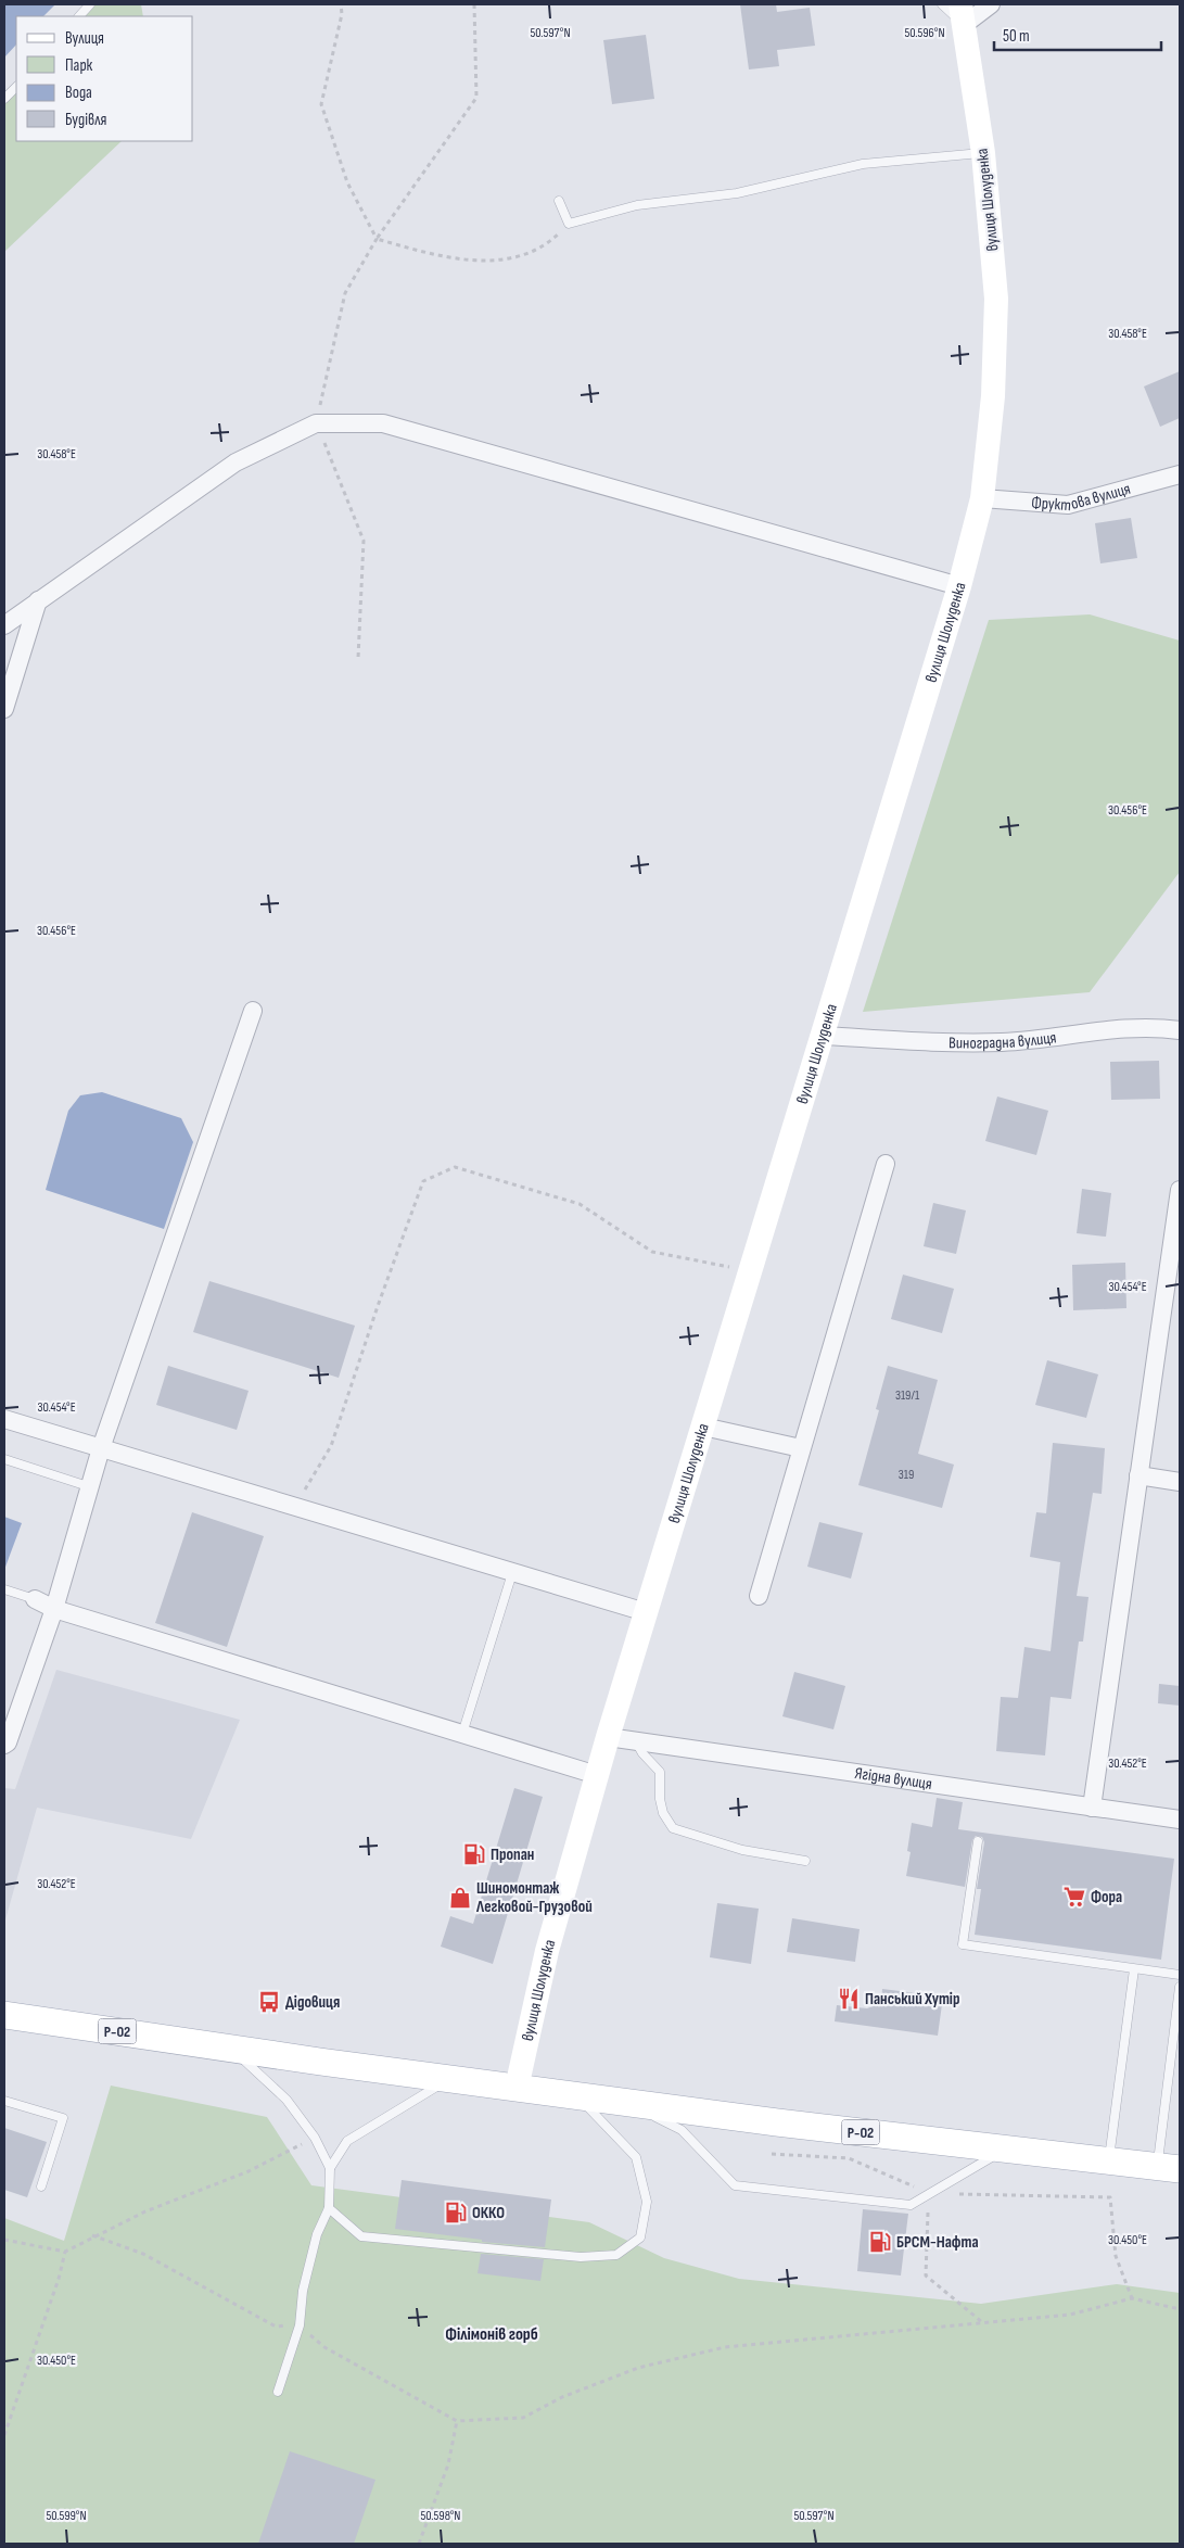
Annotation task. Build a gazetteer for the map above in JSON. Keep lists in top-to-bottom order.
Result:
{
  "streets": {
    "main road": ["вулиця Шолуденка", "Р-02"],
    "street": ["Фруктова вулиця", "Виноградна вулиця", "Ягідна вулиця"]
  },
  "crossings": [
    ["вулиця Шолуденка", "Фруктова вулиця"],
    ["вулиця Шолуденка", "Виноградна вулиця"],
    ["вулиця Шолуденка", "Ягідна вулиця"],
    ["вулиця Шолуденка", "Р-02"]
  ],
  "districts": ["Філімонів горб"],
  "places": {
    "fuel station": ["Пропан", "ОККО", "БРСМ-Нафта"],
    "supermarket": ["Фора"],
    "shop": ["Шиномонтаж Легковой-Грузовой"],
    "restaurant": ["Панський Хутір"],
    "bus stop": ["Дідовиця"]
  },
  "house_numbers": ["319/1", "319"],
  "legend": [
    "Вулиця",
    "Парк",
    "Вода",
    "Будівля"
  ],
  "scale_bar": "50 m",
  "coordinates": [
    "50.597°N",
    "50.596°N",
    "30.458°E",
    "30.456°E",
    "30.454°E",
    "30.452°E",
    "30.450°E",
    "50.599°N",
    "50.598°N"
  ]
}
